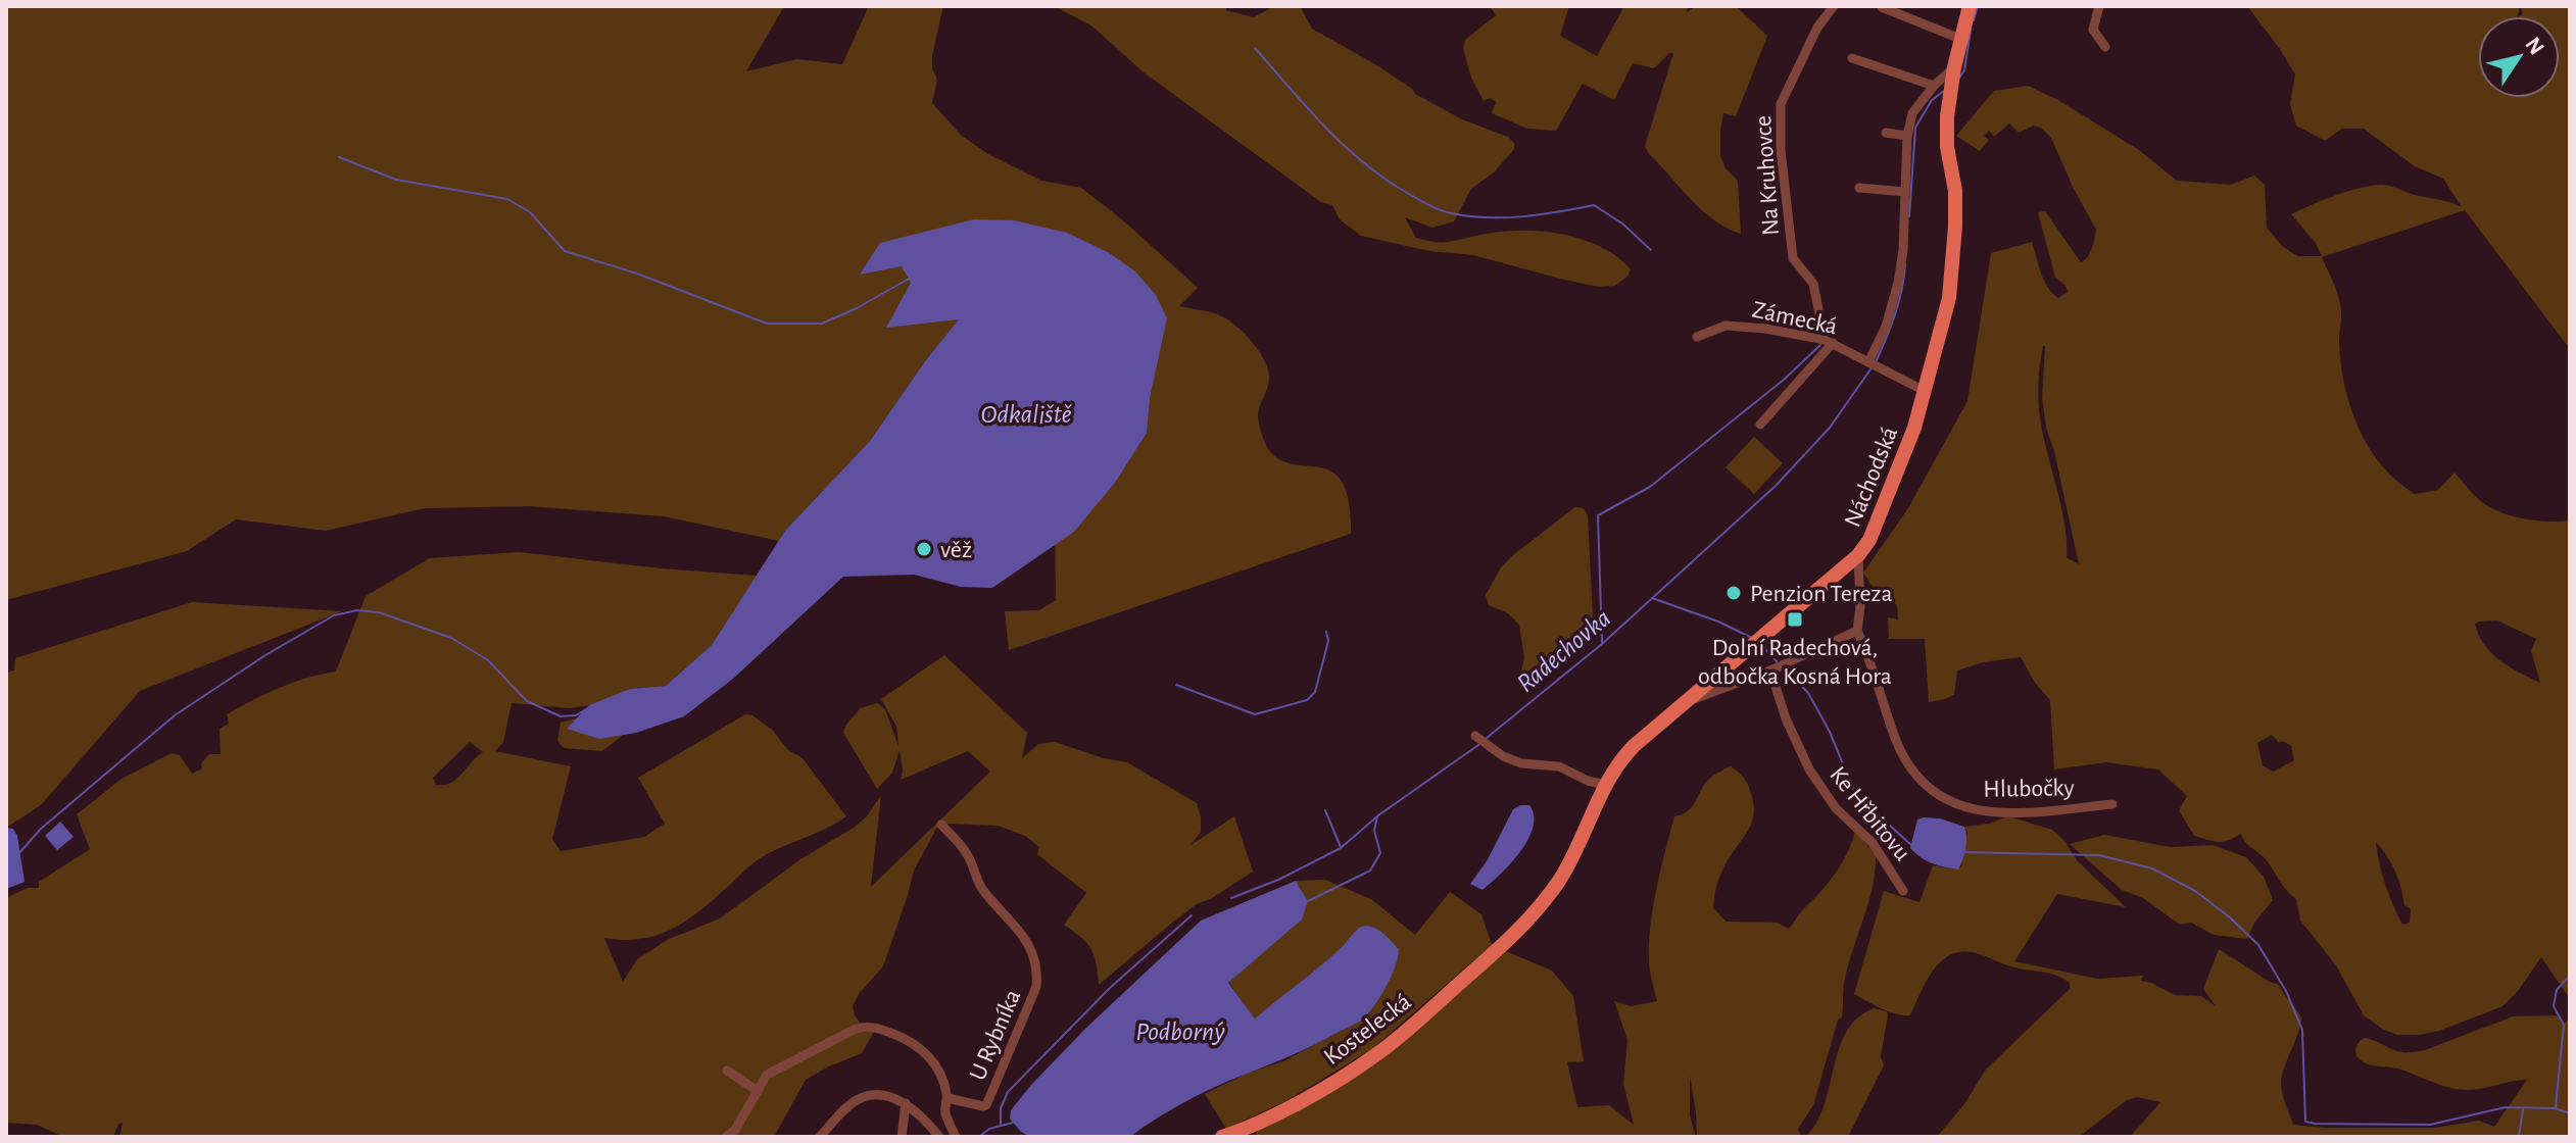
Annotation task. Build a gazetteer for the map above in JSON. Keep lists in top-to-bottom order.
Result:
{
  "streets": {
    "main road": ["Náchodská", "Kostelecká"],
    "street": [
      "Na Kruhovce",
      "Zámecká",
      "Hlubočky",
      "Ke Hřbitovu",
      "U Rybníka"
    ]
  },
  "crossings": [
    ["Na Kruhovce", "Zámecká"],
    ["Zámecká", "Náchodská"],
    ["Náchodská", "Kostelecká"]
  ],
  "water": ["Odkaliště", "Radechovka", "Podborný"],
  "places": {
    "other": ["věž", "Penzion Tereza"],
    "transit": ["Dolní Radechová, odbočka Kosná Hora"]
  },
  "north": "top right"
}
